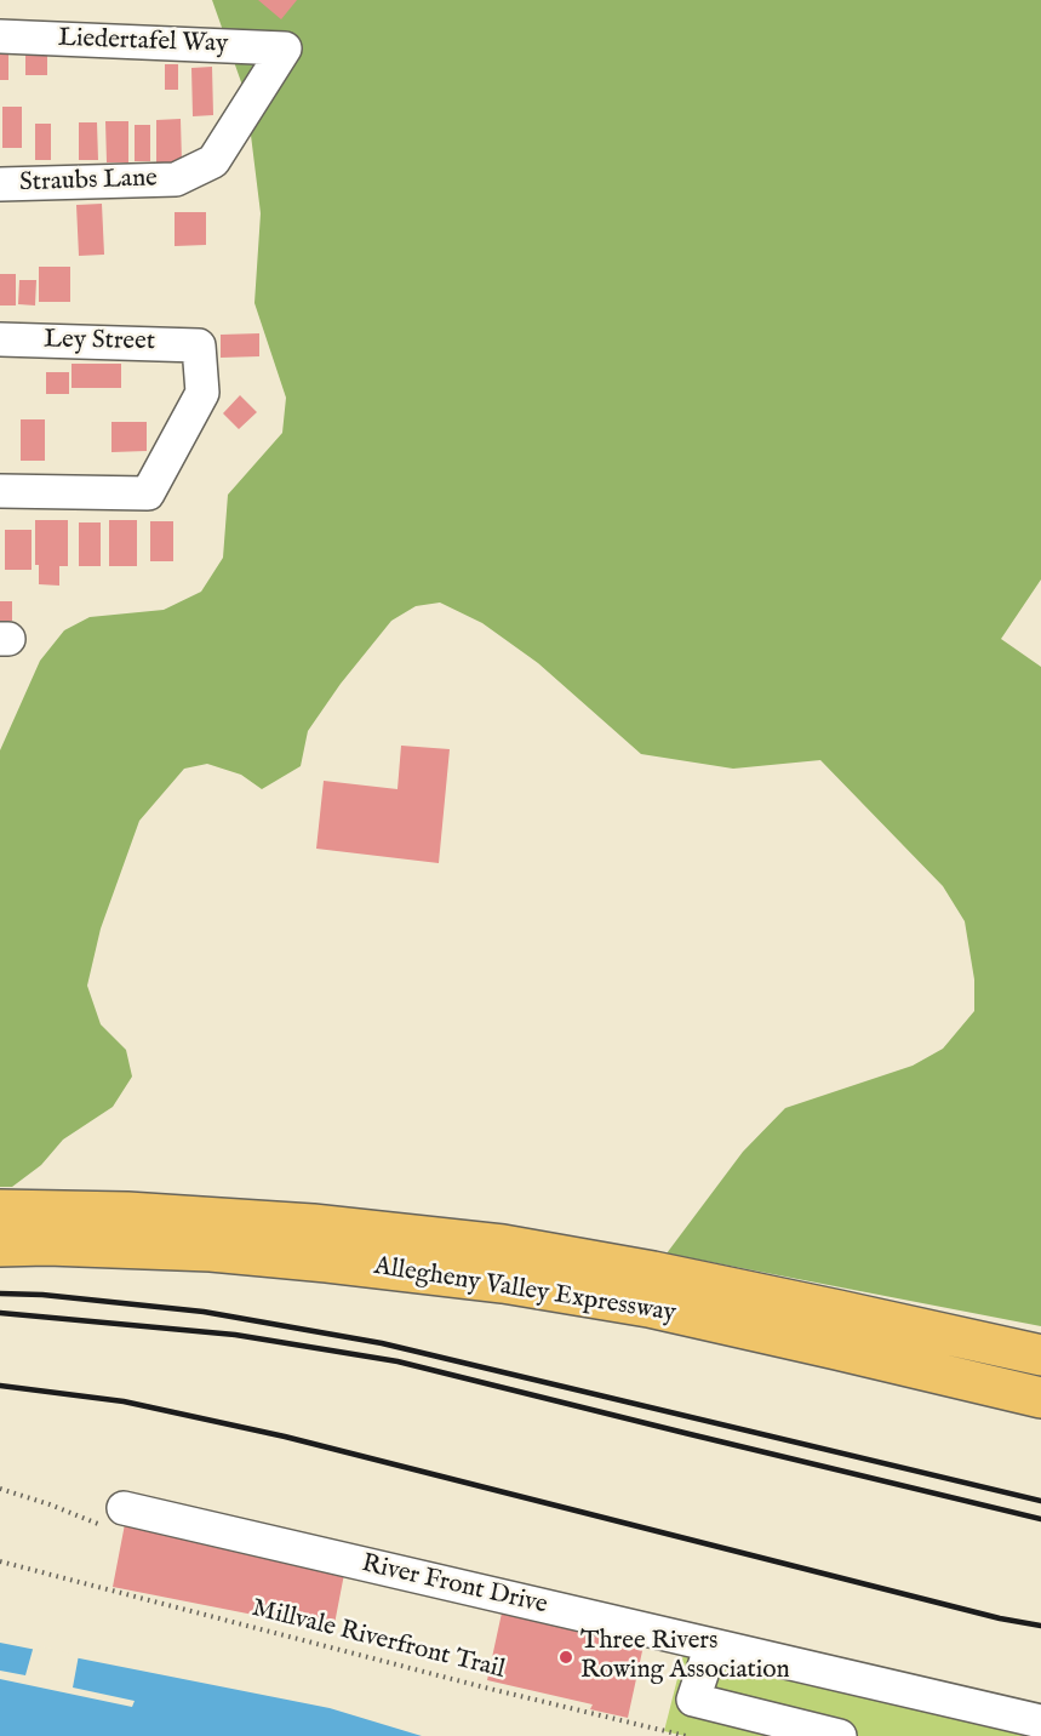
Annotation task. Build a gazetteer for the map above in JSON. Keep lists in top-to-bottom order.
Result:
{
  "streets": {
    "highway": ["Allegheny Valley Expressway"],
    "street": [
      "Liedertafel Way",
      "Straubs Lane",
      "Ley Street",
      "River Front Drive"
    ],
    "path": ["Millvale Riverfront Trail"]
  },
  "crossings": [
    ["Liedertafel Way", "Straubs Lane"]
  ],
  "places": ["Three Rivers Rowing Association"]
}
